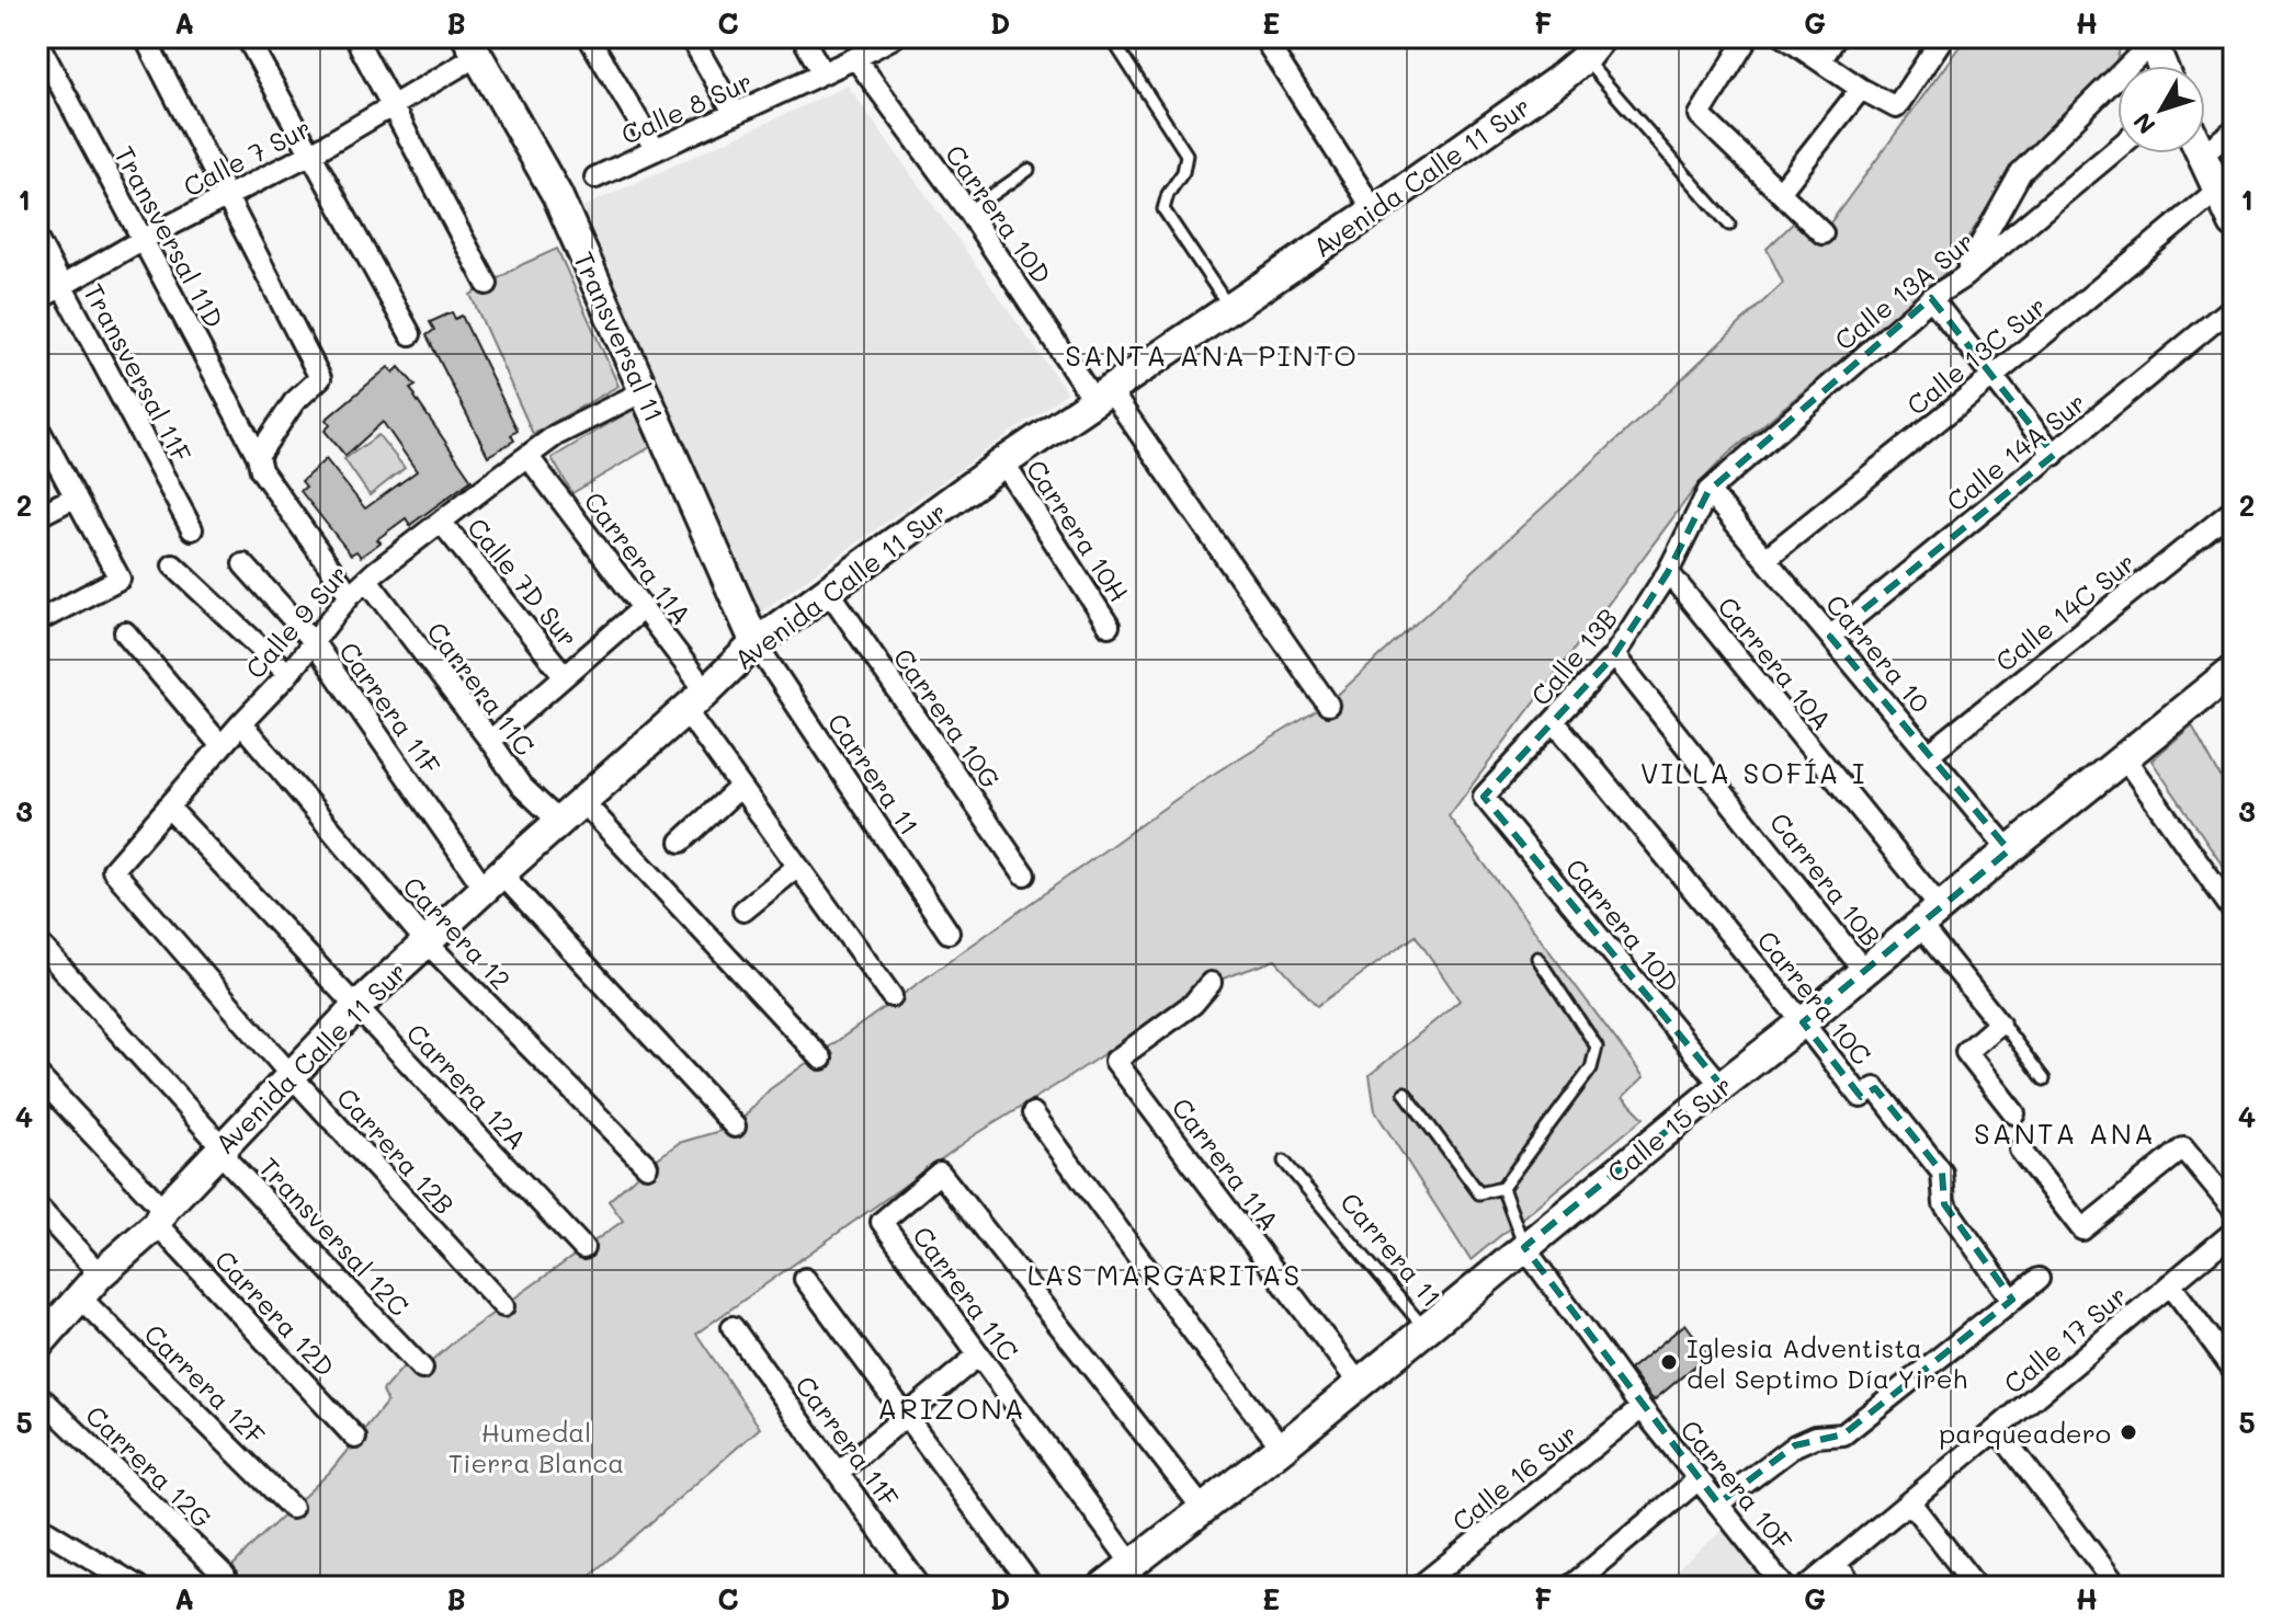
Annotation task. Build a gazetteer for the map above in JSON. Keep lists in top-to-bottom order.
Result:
{
  "streets": {
    "street": [
      "Calle 8 Sur",
      "Calle 7 Sur",
      "Avenida Calle 11 Sur",
      "Carrera 10D",
      "Transversal 11D",
      "Calle 13A Sur",
      "Transversal 11",
      "Calle 13C Sur",
      "Transversal 11F",
      "Calle 14A Sur",
      "Carrera 10H",
      "Carrera 11A",
      "Calle 7D Sur",
      "Calle 14C Sur",
      "Calle 9 Sur",
      "Carrera 10",
      "Calle 13B",
      "Carrera 10A",
      "Carrera 11C",
      "Carrera 11F",
      "Carrera 10G",
      "Carrera 11",
      "Carrera 10B",
      "Carrera 12",
      "Carrera 10C",
      "Carrera 12A",
      "Calle 15 Sur",
      "Carrera 12B",
      "Transversal 12C",
      "Carrera 12D",
      "Calle 17 Sur",
      "Carrera 12F",
      "Carrera 12G",
      "Calle 16 Sur",
      "Carrera 10F"
    ]
  },
  "crossings": [
    ["Calle 8 Sur", "Carrera 10D"],
    ["Calle 7 Sur", "Transversal 11D"],
    ["Calle 7 Sur", "Transversal 11"],
    ["Calle 7 Sur", "Transversal 11F"],
    ["Avenida Calle 11 Sur", "Carrera 10D"],
    ["Avenida Calle 11 Sur", "Transversal 11"],
    ["Avenida Calle 11 Sur", "Carrera 10H"],
    ["Avenida Calle 11 Sur", "Carrera 11A"],
    ["Avenida Calle 11 Sur", "Carrera 11C"],
    ["Avenida Calle 11 Sur", "Carrera 11F"],
    ["Avenida Calle 11 Sur", "Carrera 10G"],
    ["Avenida Calle 11 Sur", "Carrera 11"],
    ["Avenida Calle 11 Sur", "Carrera 12"],
    ["Avenida Calle 11 Sur", "Carrera 12A"],
    ["Avenida Calle 11 Sur", "Carrera 12B"],
    ["Avenida Calle 11 Sur", "Transversal 12C"],
    ["Avenida Calle 11 Sur", "Carrera 12D"],
    ["Avenida Calle 11 Sur", "Carrera 12F"],
    ["Carrera 10D", "Calle 13B"],
    ["Carrera 10D", "Calle 15 Sur"],
    ["Transversal 11D", "Calle 9 Sur"],
    ["Calle 13A Sur", "Carrera 10"],
    ["Calle 13A Sur", "Calle 13B"],
    ["Transversal 11", "Calle 9 Sur"],
    ["Transversal 11", "Carrera 11"],
    ["Calle 13C Sur", "Carrera 10"],
    ["Calle 14A Sur", "Carrera 10"],
    ["Carrera 11A", "Calle 9 Sur"],
    ["Carrera 11A", "Calle 15 Sur"],
    ["Calle 7D Sur", "Calle 9 Sur"],
    ["Calle 14C Sur", "Carrera 10"],
    ["Calle 9 Sur", "Carrera 11C"],
    ["Calle 9 Sur", "Carrera 11F"],
    ["Calle 9 Sur", "Carrera 12"],
    ["Calle 9 Sur", "Carrera 12A"],
    ["Calle 9 Sur", "Carrera 12B"],
    ["Carrera 10", "Calle 13B"],
    ["Carrera 10", "Calle 15 Sur"],
    ["Calle 13B", "Carrera 10A"],
    ["Calle 13B", "Carrera 10B"],
    ["Calle 13B", "Carrera 10C"],
    ["Carrera 10A", "Calle 15 Sur"],
    ["Carrera 11C", "Calle 15 Sur"],
    ["Carrera 11", "Calle 15 Sur"],
    ["Carrera 10B", "Calle 15 Sur"],
    ["Carrera 10C", "Calle 15 Sur"],
    ["Calle 15 Sur", "Carrera 10F"],
    ["Calle 16 Sur", "Carrera 10F"]
  ],
  "districts": [
    "SANTA ANA PINTO",
    "VILLA SOFÍA I",
    "SANTA ANA",
    "LAS MARGARITAS",
    "ARIZONA"
  ],
  "parks": ["Humedal Tierra Blanca"],
  "places": ["Iglesia Adventista del Septimo Día Yireh", "parqueadero"],
  "north": "bottom left",
  "grid": {
    "columns": [
      "A",
      "B",
      "C",
      "D",
      "E",
      "F",
      "G",
      "H"
    ],
    "rows": [
      "1",
      "2",
      "3",
      "4",
      "5"
    ]
  }
}
